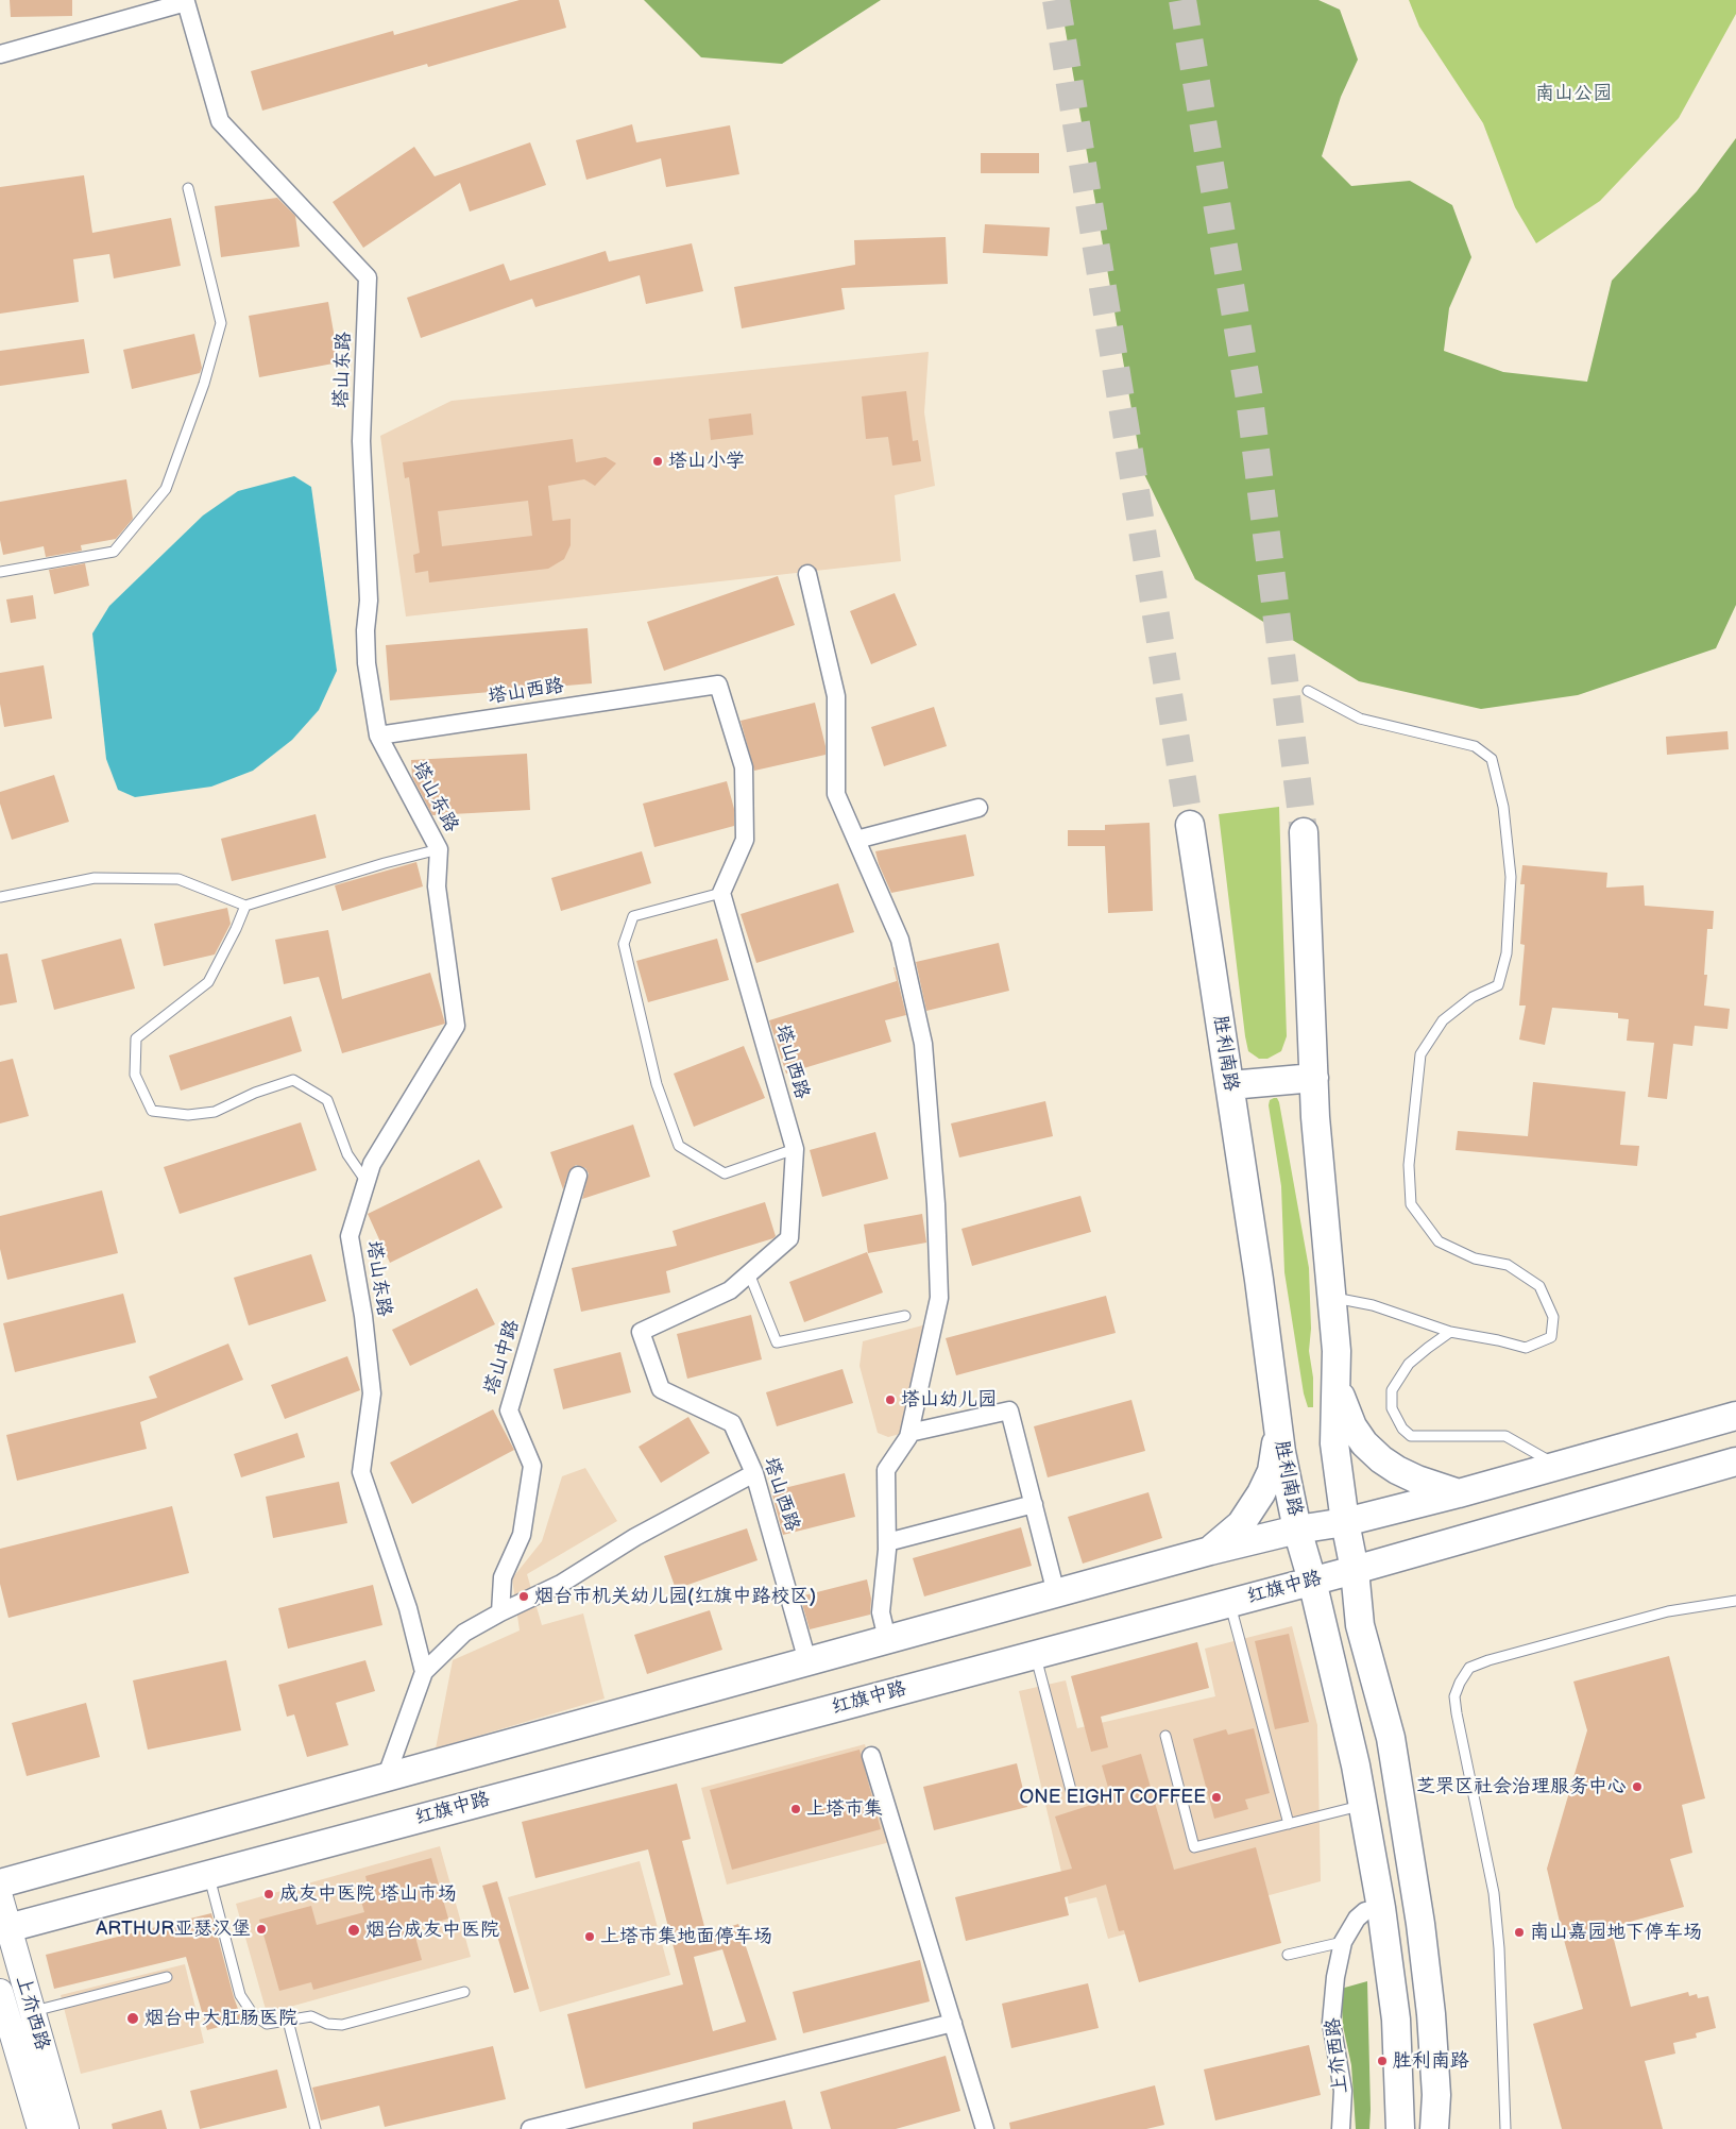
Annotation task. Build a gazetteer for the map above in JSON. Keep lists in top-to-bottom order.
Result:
{
  "streets": {
    "main road": ["胜利南路", "红旗中路"],
    "street": [
      "塔山东路",
      "塔山西路",
      "塔山中路",
      "上夼西路"
    ]
  },
  "crossings": [
    ["塔山东路", "塔山西路"],
    ["胜利南路", "红旗中路"],
    ["胜利南路", "上夼西路"],
    ["红旗中路", "上夼西路"]
  ],
  "parks": ["南山公园"],
  "places": [
    "塔山小学",
    "塔山幼儿园",
    "烟台市机关幼儿园(红旗中路校区)",
    "芝罘区社会治理服务中心",
    "ONE EIGHT COFFEE",
    "上塔市集",
    "成友中医院 塔山市场",
    "ARTHUR亚瑟汉堡",
    "烟台成友中医院",
    "南山嘉园地下停车场",
    "上塔市集地面停车场",
    "烟台中大肛肠医院",
    "胜利南路"
  ]
}
